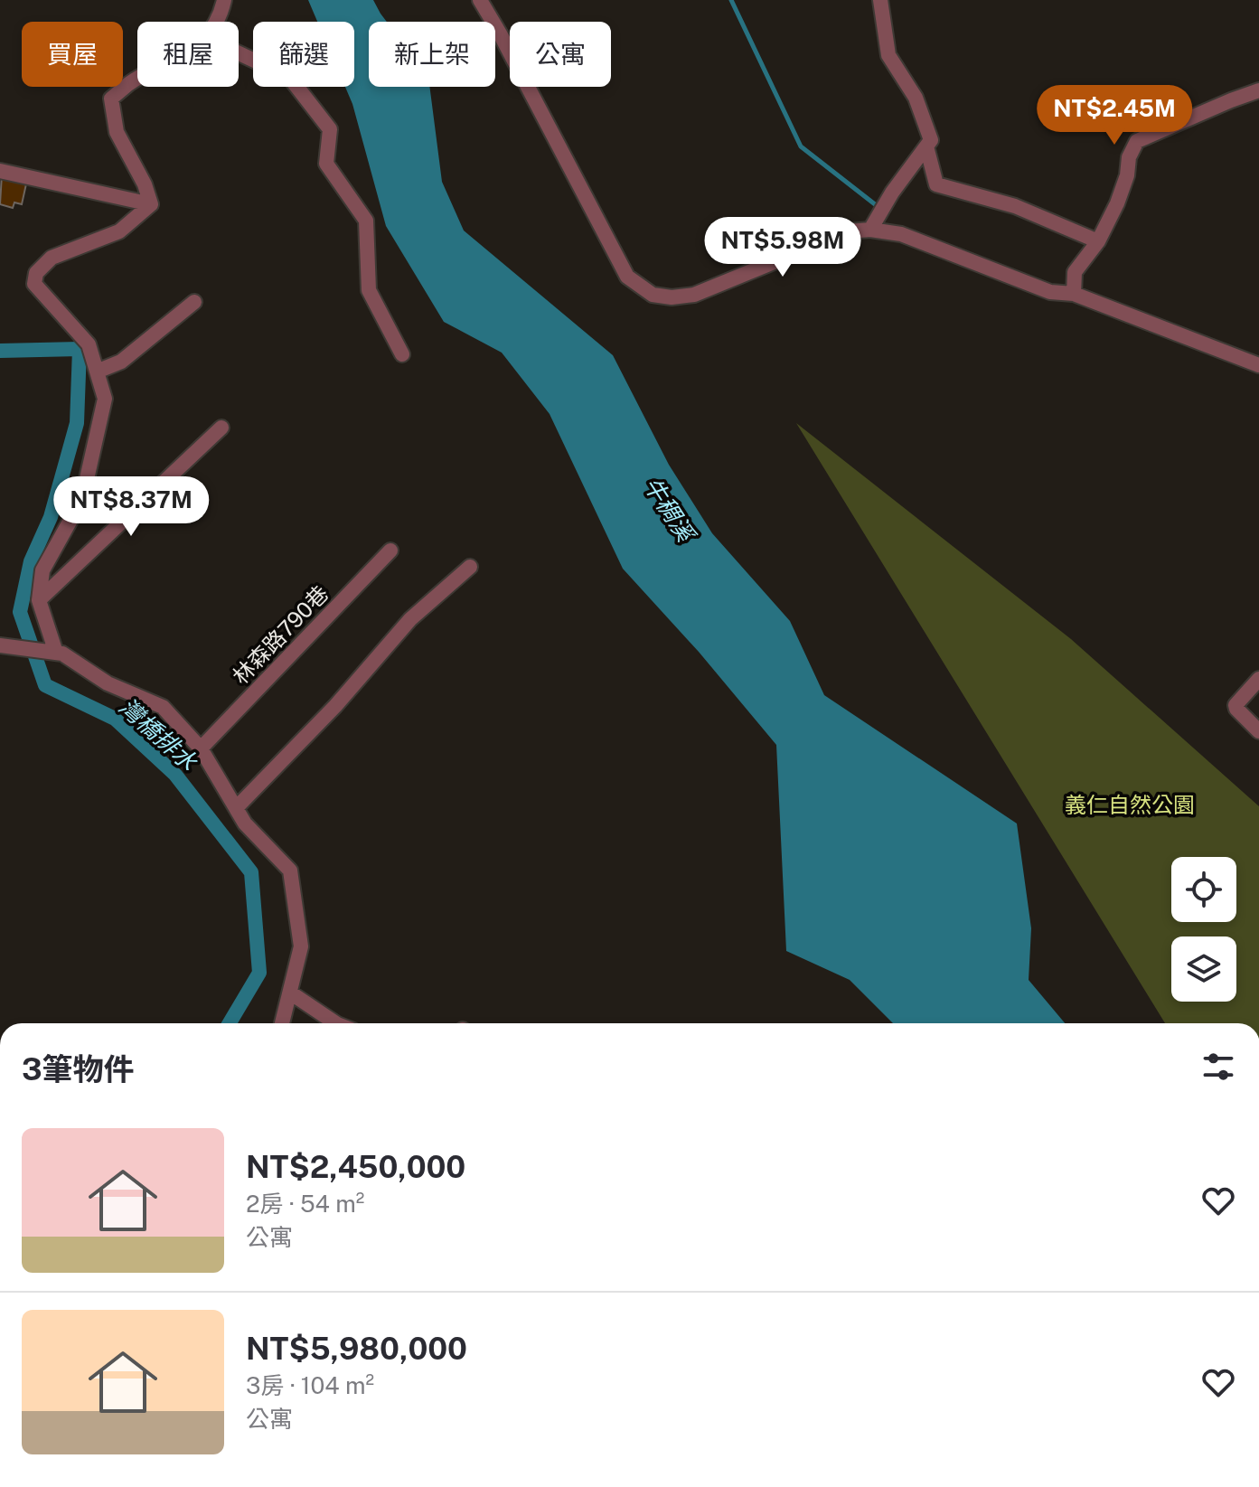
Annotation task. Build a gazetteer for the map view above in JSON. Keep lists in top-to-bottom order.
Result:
{
  "streets": {
    "street": ["林森路790巷"]
  },
  "water": ["牛稠溪", "灣橋排水"],
  "parks": ["義仁自然公園"],
  "page": {
    "chip": [
      "買屋",
      "租屋",
      "篩選",
      "新上架",
      "公寓"
    ],
    "price": ["NT$2.45M", "NT$5.98M", "NT$8.37M"],
    "heading": "3筆物件",
    "list": [
      {
        "name": "NT$2,450,000",
        "note": "2房 · 54 m² · 公寓"
      },
      {
        "name": "NT$5,980,000",
        "note": "3房 · 104 m² · 公寓"
      }
    ]
  }
}
